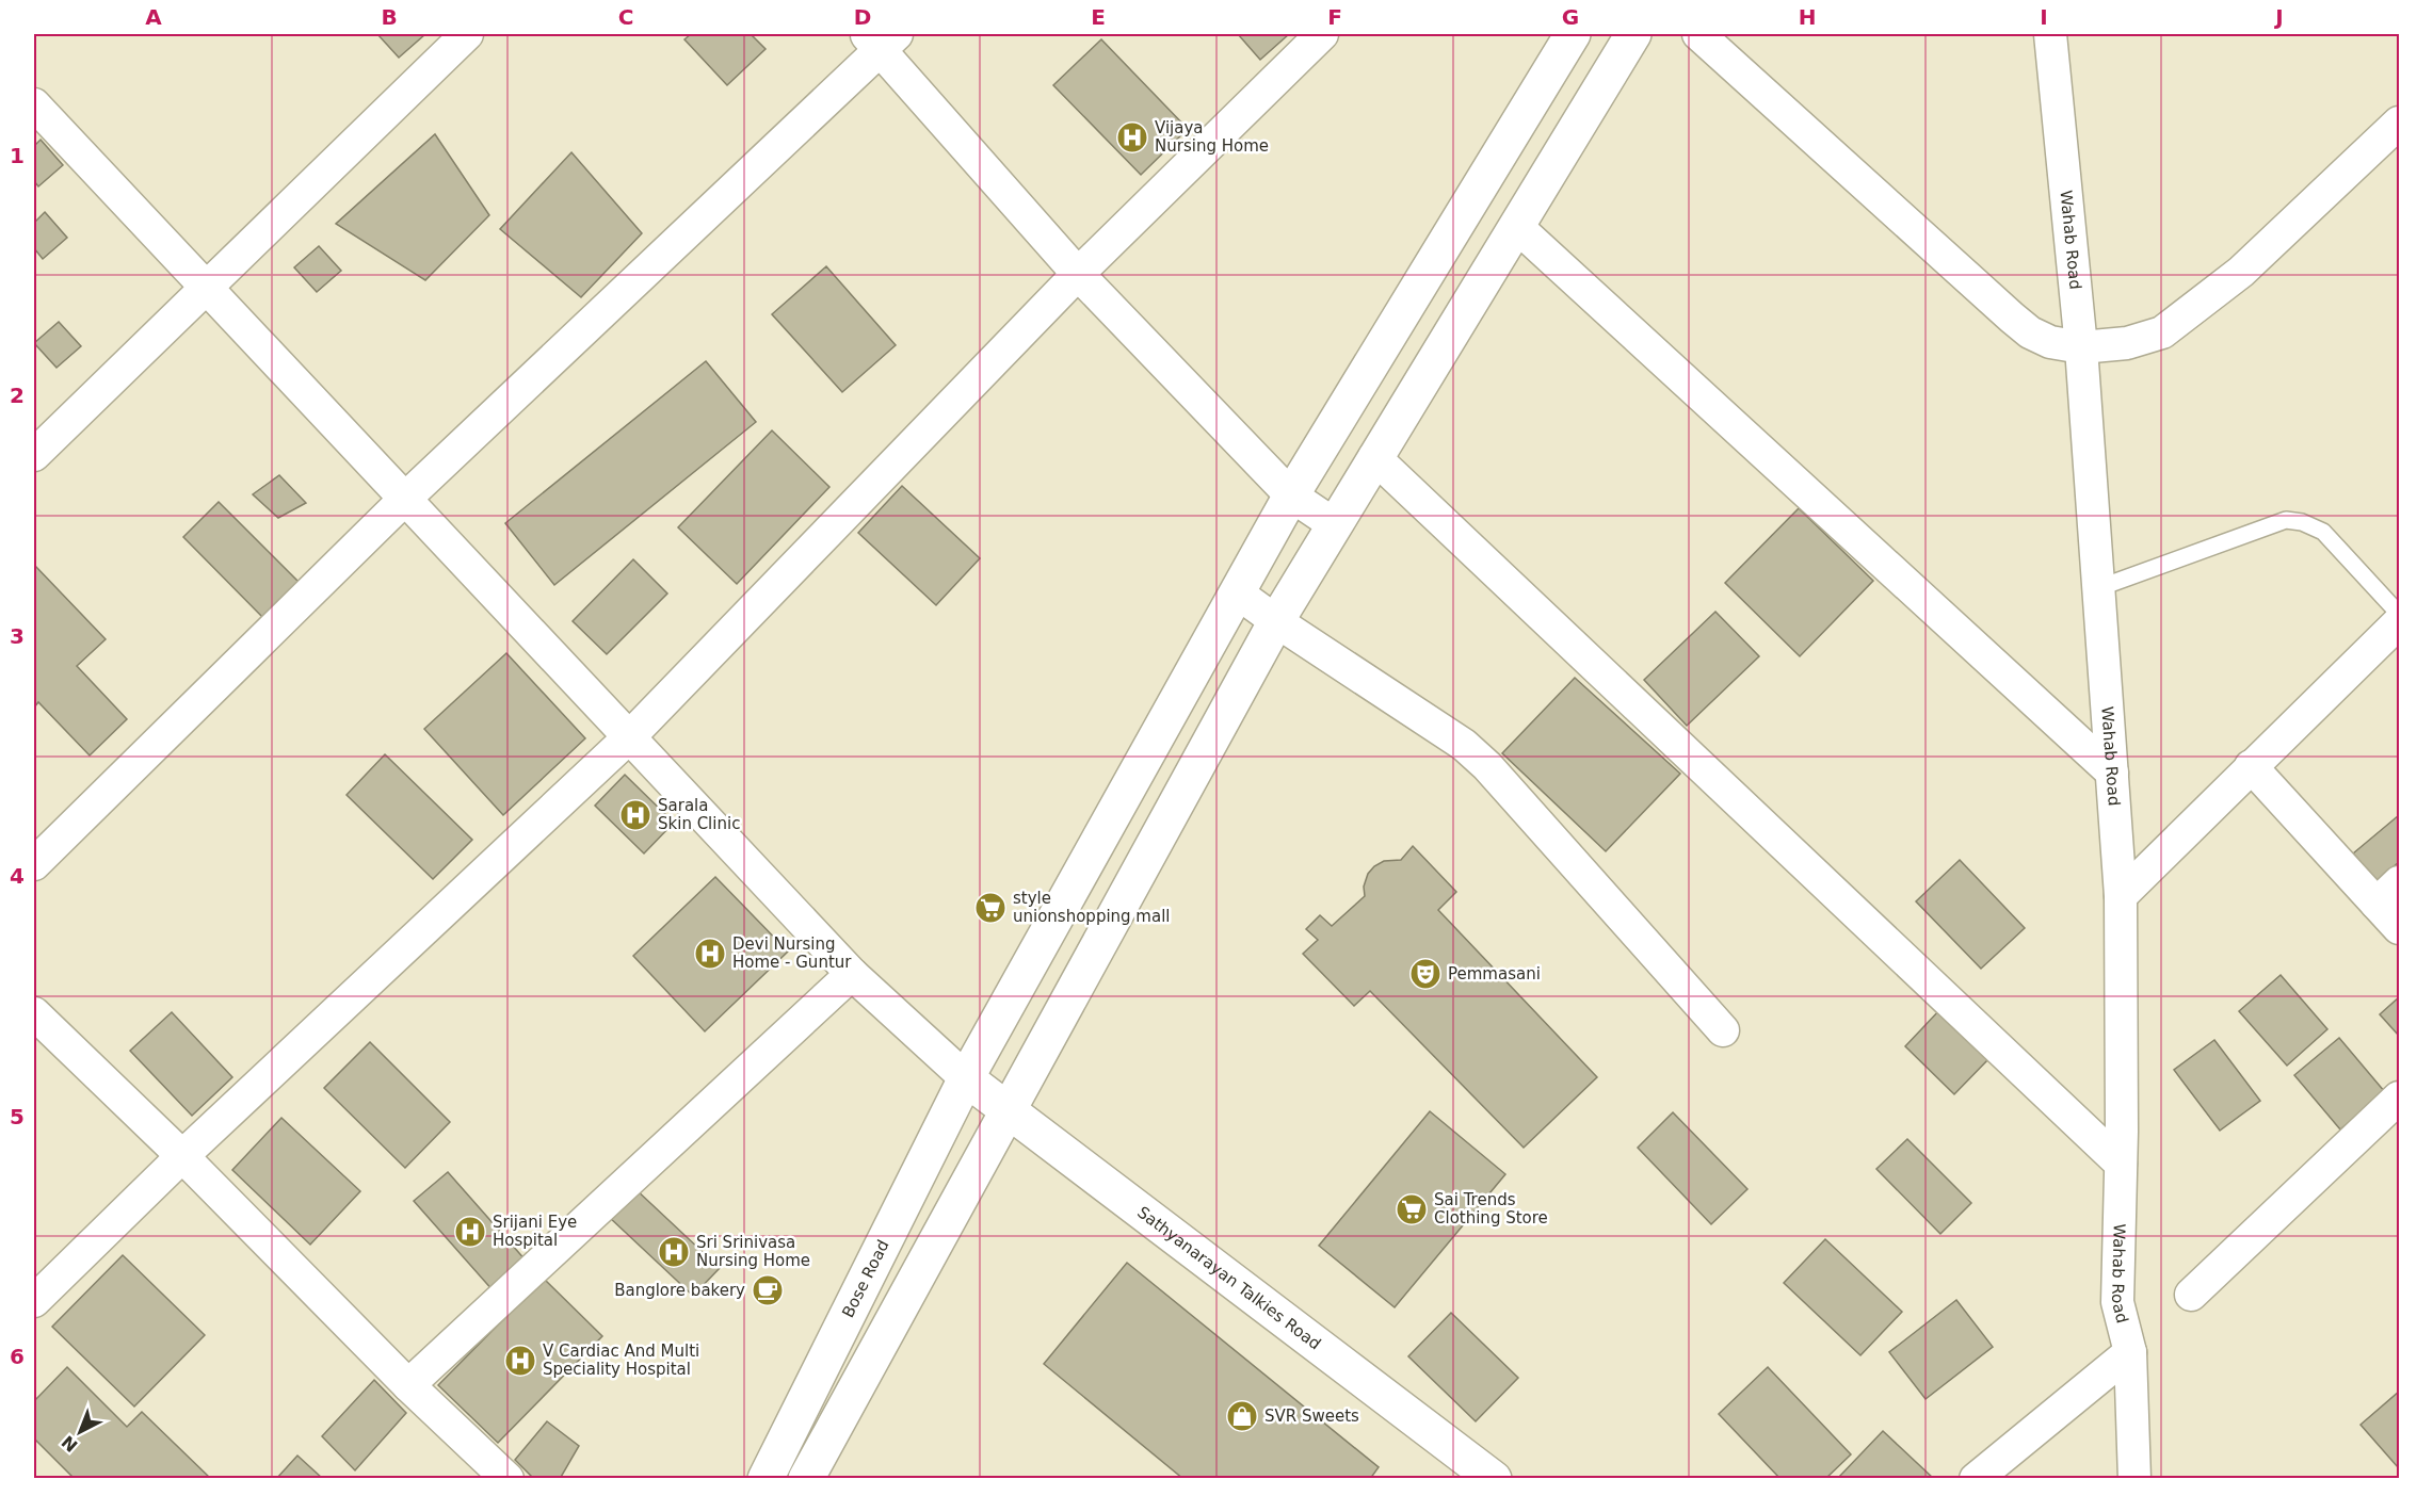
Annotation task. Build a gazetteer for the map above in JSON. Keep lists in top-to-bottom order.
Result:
{
  "streets": {
    "main road": ["Bose Road", "Sathyanarayan Talkies Road"],
    "street": ["Wahab Road"]
  },
  "crossings": [
    ["Bose Road", "Sathyanarayan Talkies Road"]
  ],
  "places": {
    "hospital": [
      "Vijaya Nursing Home",
      "Sarala Skin Clinic",
      "Devi Nursing Home - Guntur",
      "Srijani Eye Hospital",
      "Sri Srinivasa Nursing Home",
      "V Cardiac And Multi Speciality Hospital"
    ],
    "supermarket": ["style unionshopping mall", "Sai Trends Clothing Store"],
    "theatre": ["Pemmasani"],
    "cafe": ["Banglore bakery"],
    "shop": ["SVR Sweets"]
  },
  "north": "bottom left",
  "grid": {
    "columns": [
      "A",
      "B",
      "C",
      "D",
      "E",
      "F",
      "G",
      "H",
      "I",
      "J"
    ],
    "rows": [
      "1",
      "2",
      "3",
      "4",
      "5",
      "6"
    ]
  }
}
